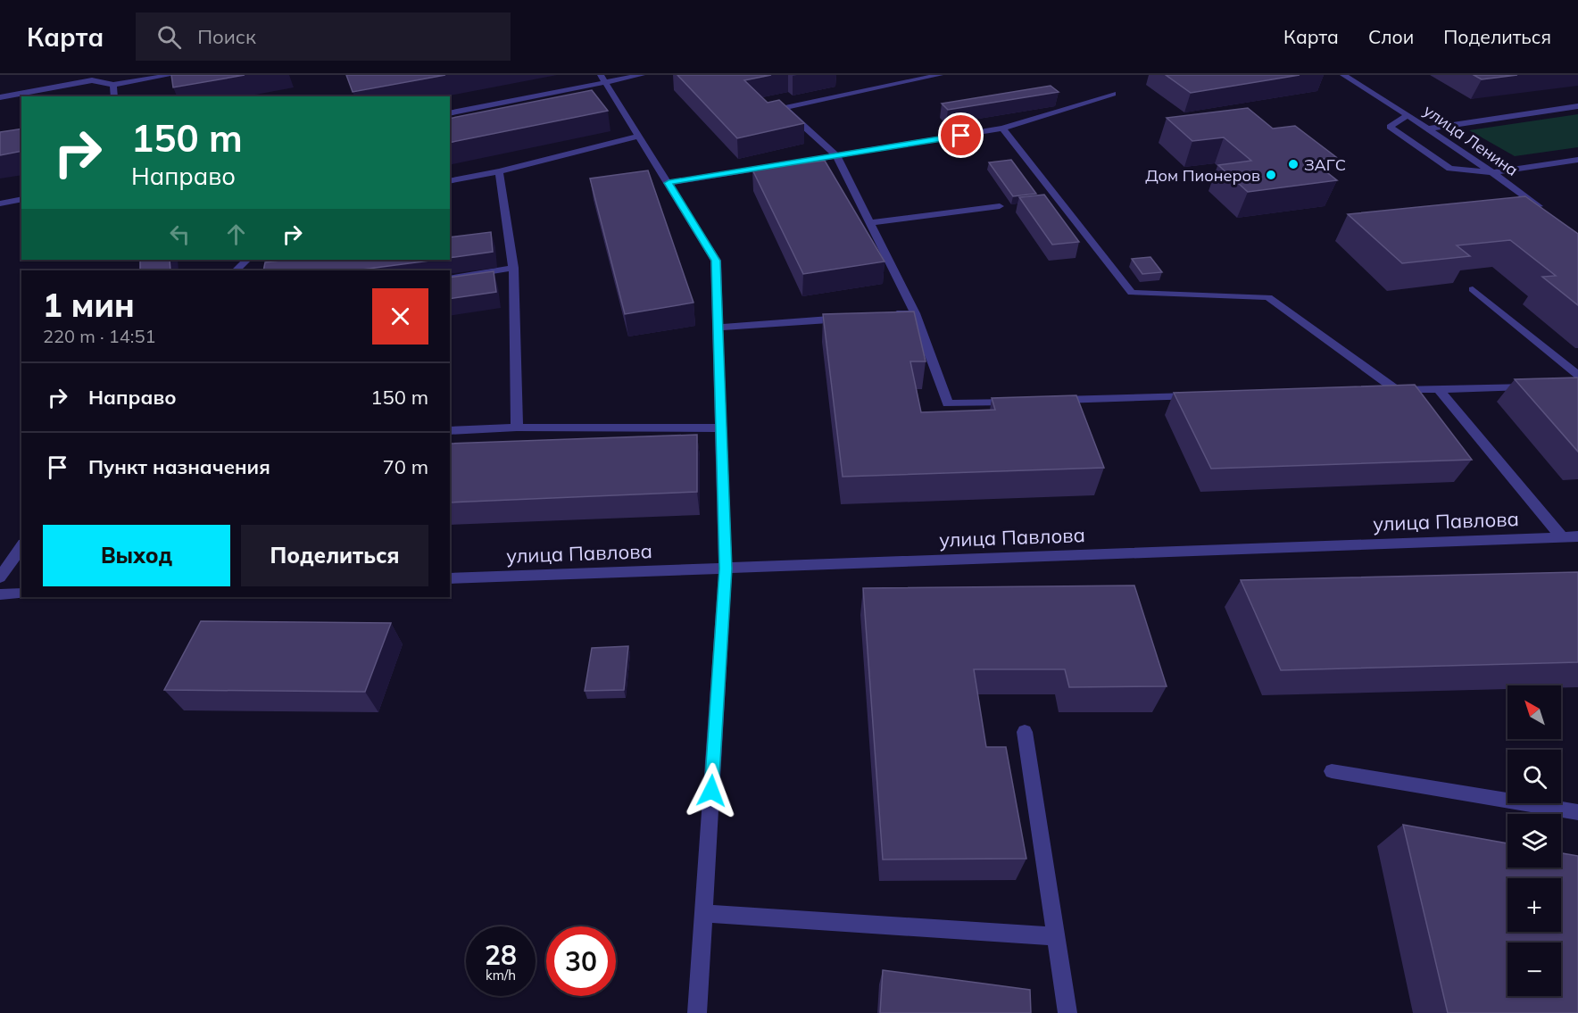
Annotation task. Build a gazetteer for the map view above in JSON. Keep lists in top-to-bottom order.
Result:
{
  "streets": {
    "street": ["улица Ленина", "улица Павлова"]
  },
  "places": ["ЗАГС", "Дом Пионеров"],
  "north": "top left",
  "page": {
    "header": "Карта",
    "search": "Поиск",
    "nav": ["Карта", "Слои", "Поделиться"],
    "turn": ["150 m", "Направо"],
    "heading": ["1 мин", "220 m · 14:51"],
    "list": [
      {
        "name": "Направо",
        "value": "150 m"
      },
      {
        "name": "Пункт назначения",
        "value": "70 m"
      }
    ],
    "buttons": ["Выход", "Поделиться"],
    "map_buttons": ["+", "−"],
    "speed": "28 km/h",
    "limit": "30"
  }
}
